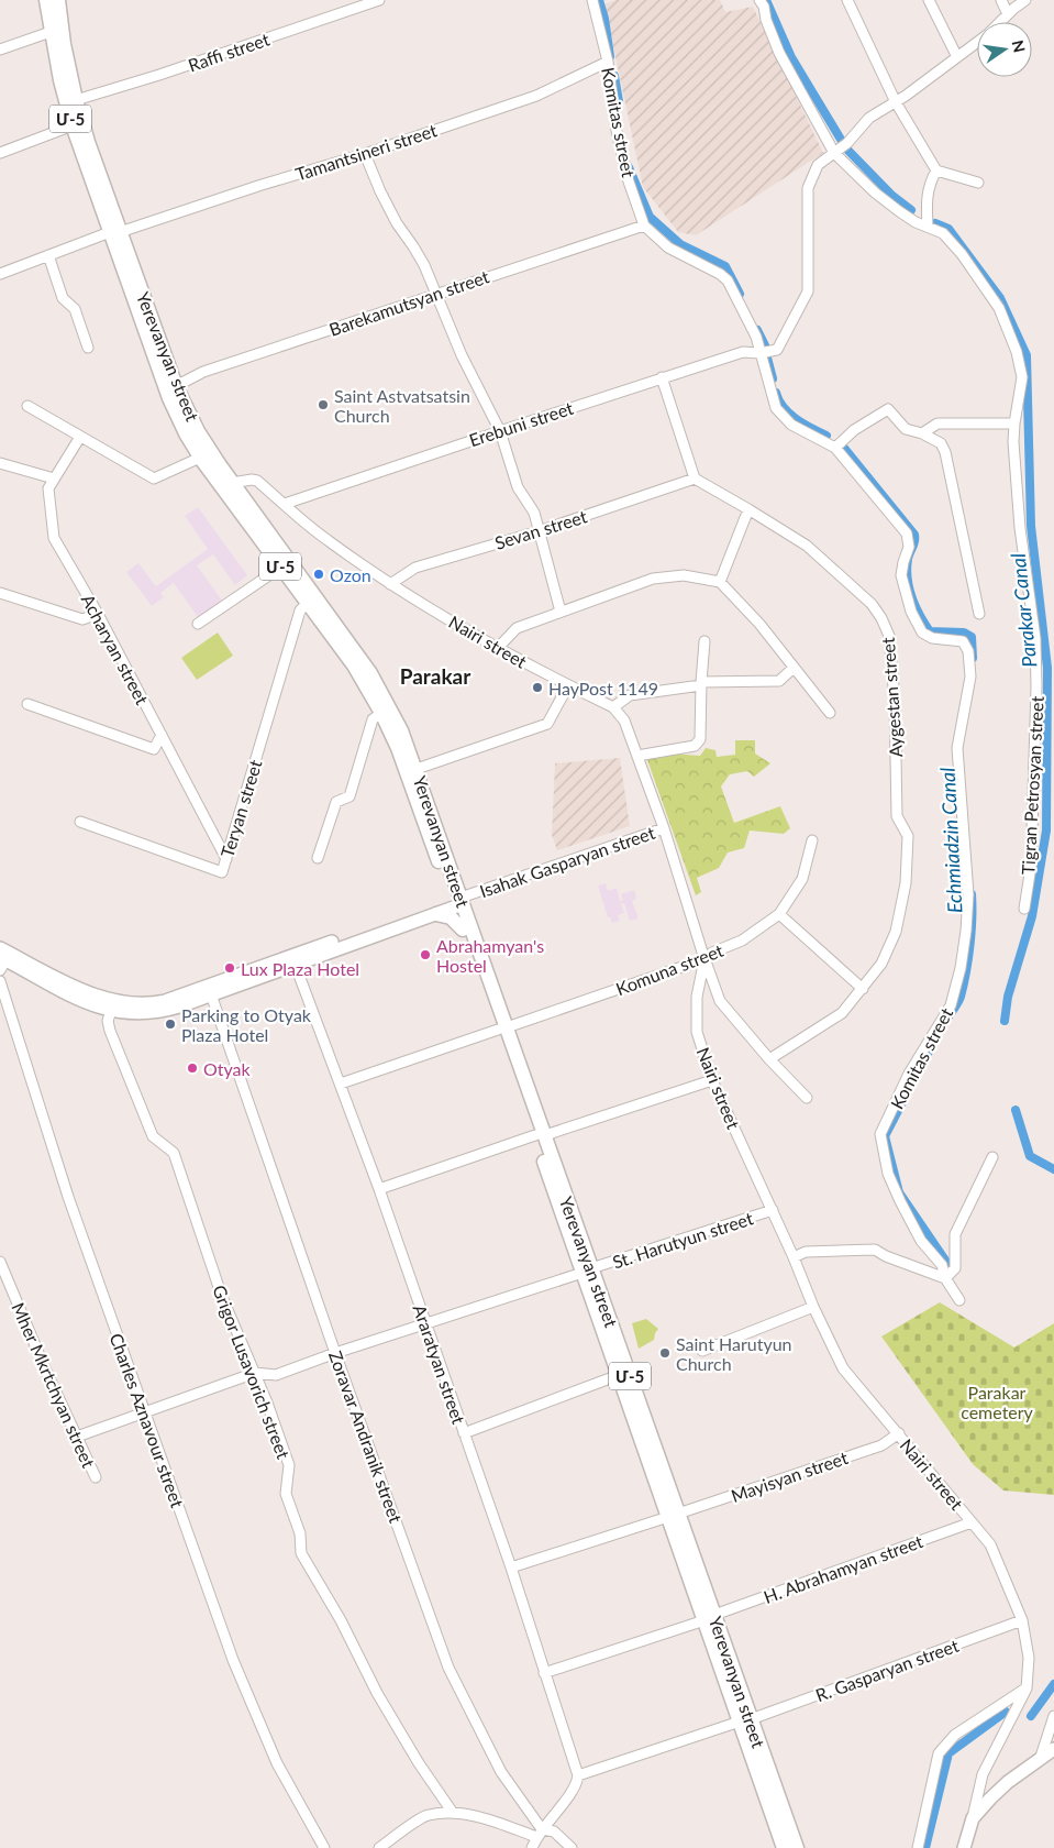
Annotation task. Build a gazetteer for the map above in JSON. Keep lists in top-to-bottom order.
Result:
{
  "streets": {
    "highway": ["Մ-5", "Yerevanyan street"],
    "main road": ["Isahak Gasparyan street"],
    "street": [
      "Raffi street",
      "Komitas street",
      "Tamantsineri street",
      "Barekamutsyan street",
      "Erebuni street",
      "Sevan street",
      "Nairi street",
      "Acharyan street",
      "Aygestan street",
      "Tigran Petrosyan street",
      "Teryan street",
      "Komuna street",
      "St. Harutyun street",
      "Araratyan street",
      "Grigor Lusavorich street",
      "Mher Mkrtchyan street",
      "Charles Aznavour street",
      "Zoravar Andranik street",
      "Mayisyan street",
      "H. Abrahamyan street",
      "R. Gasparyan street"
    ]
  },
  "crossings": [
    ["Raffi street", "Yerevanyan street"],
    ["Komitas street", "Tamantsineri street"],
    ["Komitas street", "Barekamutsyan street"],
    ["Komitas street", "Erebuni street"],
    ["Tamantsineri street", "Yerevanyan street"],
    ["Barekamutsyan street", "Yerevanyan street"],
    ["Yerevanyan street", "Nairi street"],
    ["Yerevanyan street", "Teryan street"],
    ["Yerevanyan street", "Isahak Gasparyan street"],
    ["Yerevanyan street", "Komuna street"],
    ["Yerevanyan street", "St. Harutyun street"],
    ["Yerevanyan street", "Mayisyan street"],
    ["Yerevanyan street", "H. Abrahamyan street"],
    ["Yerevanyan street", "R. Gasparyan street"],
    ["Erebuni street", "Nairi street"],
    ["Sevan street", "Nairi street"],
    ["Sevan street", "Aygestan street"],
    ["Nairi street", "Isahak Gasparyan street"],
    ["Nairi street", "Komuna street"],
    ["Nairi street", "St. Harutyun street"],
    ["Nairi street", "Mayisyan street"],
    ["Nairi street", "H. Abrahamyan street"],
    ["Nairi street", "R. Gasparyan street"],
    ["Acharyan street", "Teryan street"],
    ["Isahak Gasparyan street", "Araratyan street"],
    ["Isahak Gasparyan street", "Grigor Lusavorich street"],
    ["Isahak Gasparyan street", "Zoravar Andranik street"],
    ["Komuna street", "Araratyan street"],
    ["St. Harutyun street", "Araratyan street"],
    ["St. Harutyun street", "Grigor Lusavorich street"],
    ["St. Harutyun street", "Mher Mkrtchyan street"],
    ["St. Harutyun street", "Charles Aznavour street"],
    ["St. Harutyun street", "Zoravar Andranik street"],
    ["Araratyan street", "Mayisyan street"],
    ["Araratyan street", "H. Abrahamyan street"],
    ["Araratyan street", "R. Gasparyan street"]
  ],
  "districts": ["Parakar"],
  "water": ["Parakar Canal", "Echmiadzin Canal"],
  "parks": ["Parakar cemetery"],
  "places": [
    "Saint Astvatsatsin Church",
    "Ozon",
    "HayPost 1149",
    "Abrahamyan's Hostel",
    "Lux Plaza Hotel",
    "Parking to Otyak Plaza Hotel",
    "Otyak",
    "Saint Harutyun Church"
  ],
  "north": "right"
}
